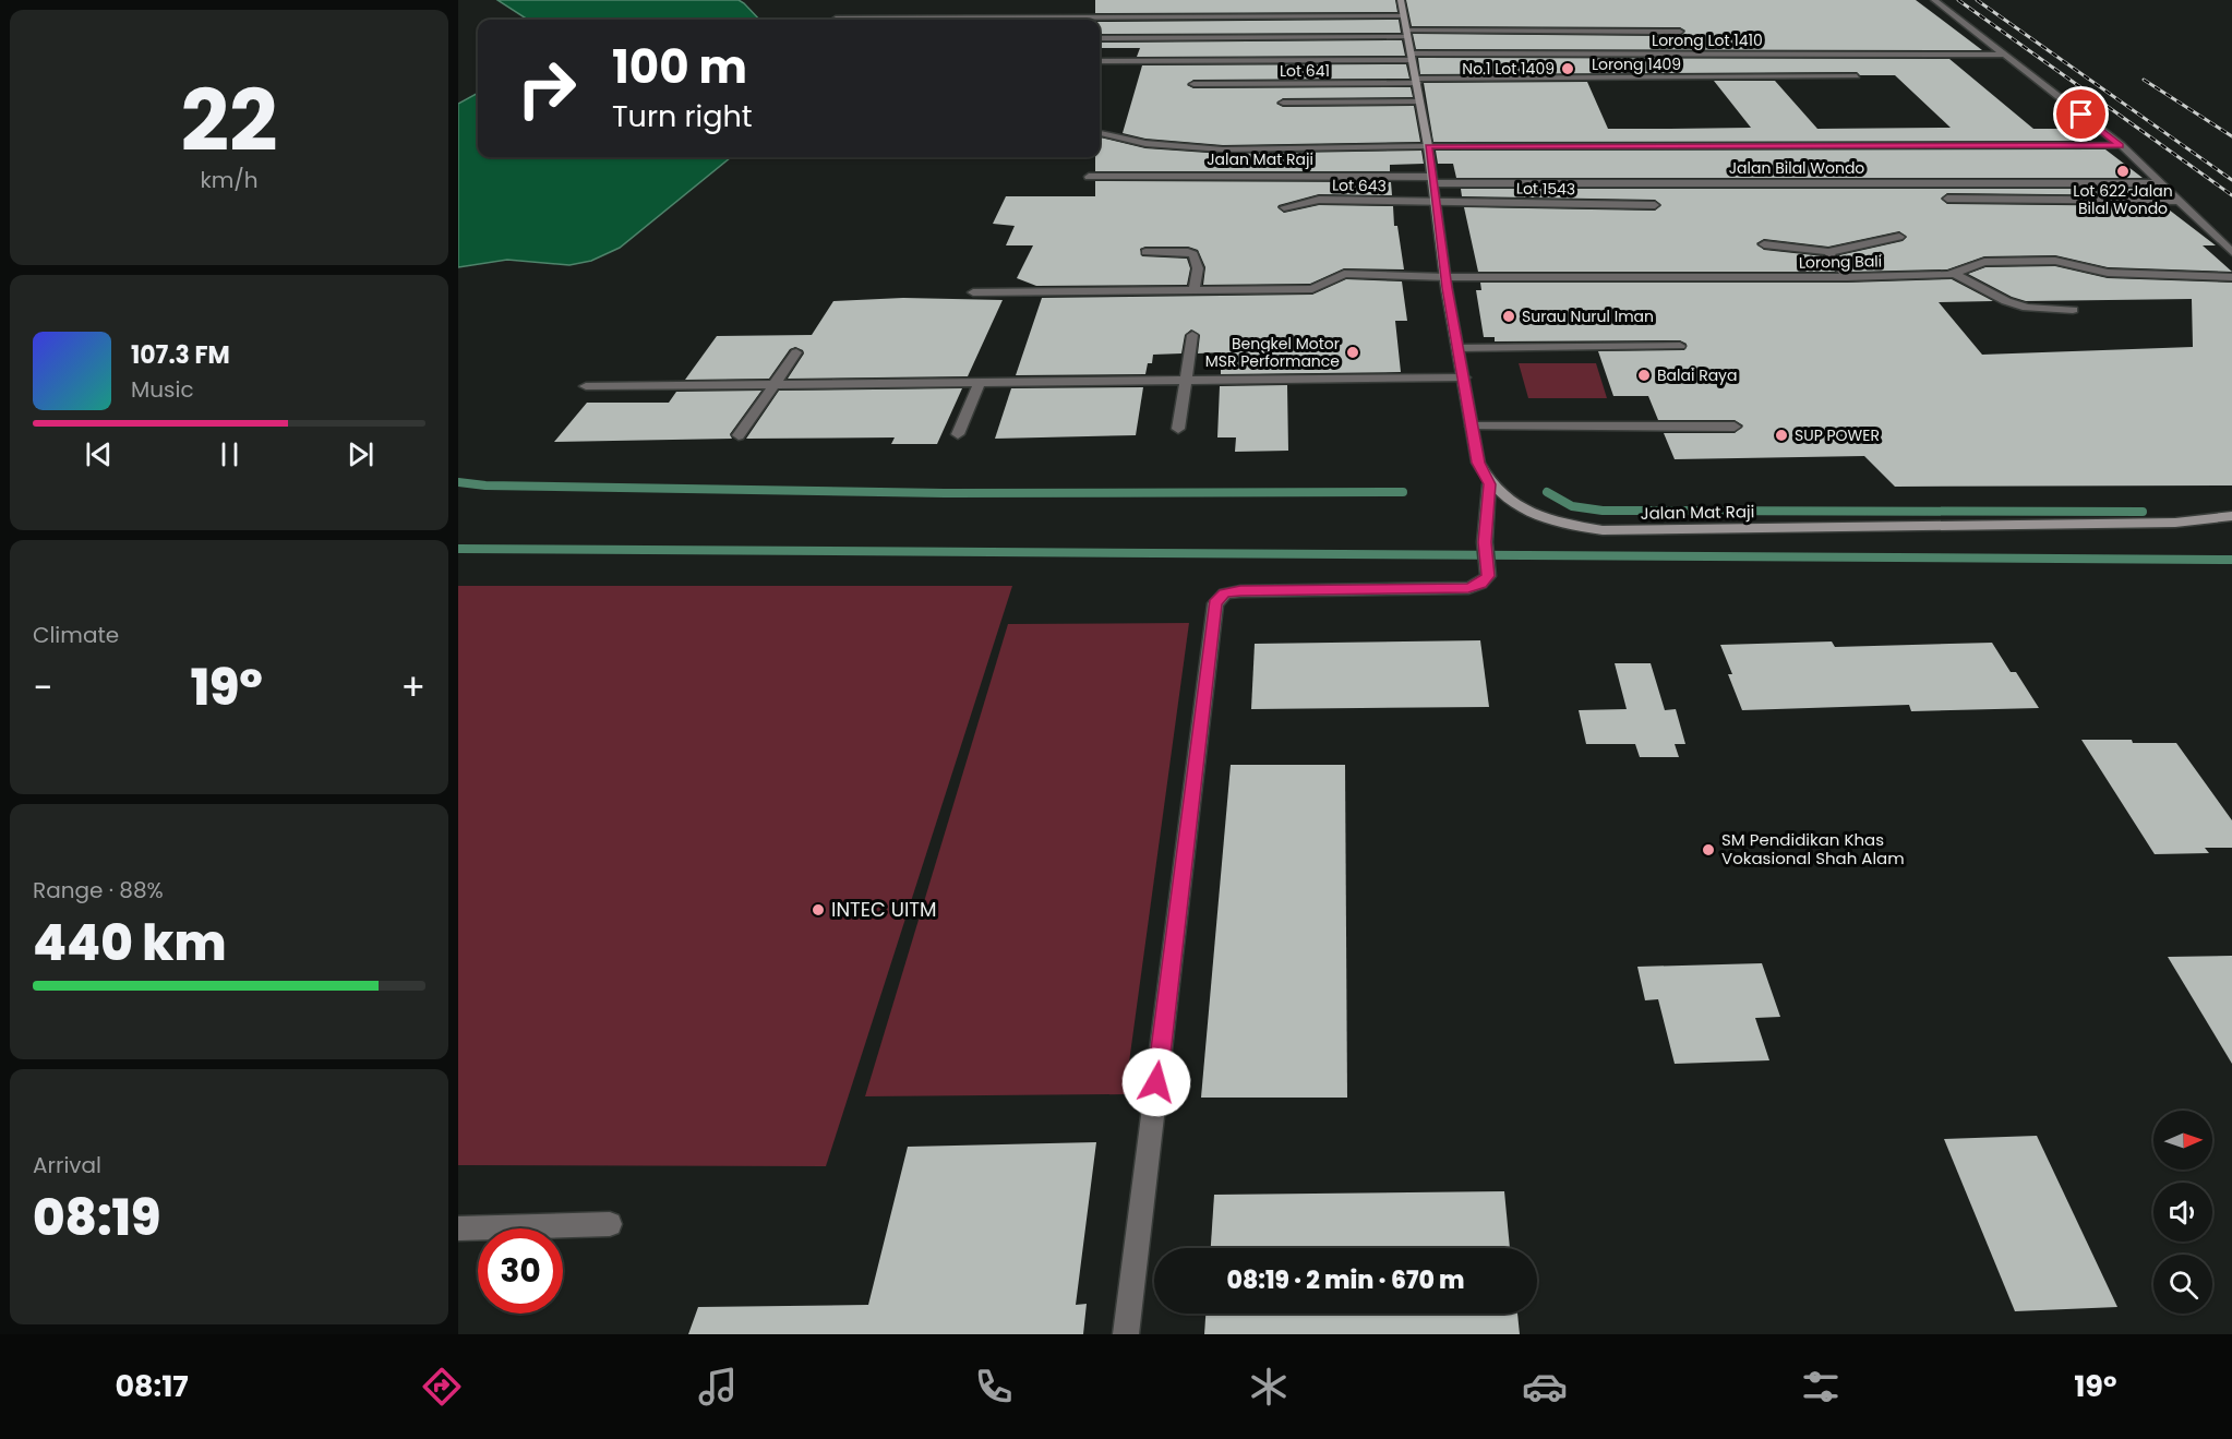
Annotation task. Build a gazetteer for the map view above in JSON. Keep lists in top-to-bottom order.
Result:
{
  "streets": {
    "street": [
      "Lorong Lot 1410",
      "Lorong 1409",
      "Lot 641",
      "Jalan Mat Raji",
      "Jalan Bilal Wondo",
      "Lot 643",
      "Lot 1543",
      "Lorong Bali"
    ]
  },
  "crossings": [
    ["Lorong Lot 1410", "Jalan Mat Raji"],
    ["Lorong 1409", "Lot 641"],
    ["Lorong 1409", "Jalan Mat Raji"],
    ["Lot 641", "Jalan Mat Raji"],
    ["Jalan Mat Raji", "Jalan Bilal Wondo"],
    ["Jalan Mat Raji", "Lot 643"],
    ["Jalan Mat Raji", "Lot 1543"],
    ["Jalan Mat Raji", "Lorong Bali"],
    ["Lot 643", "Lot 1543"]
  ],
  "places": [
    "No.1 Lot 1409",
    "Lot 622 Jalan Bilal Wondo",
    "Surau Nurul Iman",
    "Bengkel Motor MSR Performance",
    "Balai Raya",
    "SUP POWER",
    "SM Pendidikan Khas Vokasional Shah Alam",
    "INTEC UITM"
  ],
  "north": "right",
  "page": {
    "tile": [
      ["22", "km/h"],
      "Climate",
      ["Range · 88%", "440 km"],
      ["Arrival", "08:19"]
    ],
    "turn": ["100 m", "Turn right"],
    "song": ["107.3 FM", "Music"],
    "heat": ["−", "19°", "+"],
    "limit": "30",
    "trip": "08:19 · 2 min · 670 m",
    "tabs": ["08:17", "19°"]
  }
}
